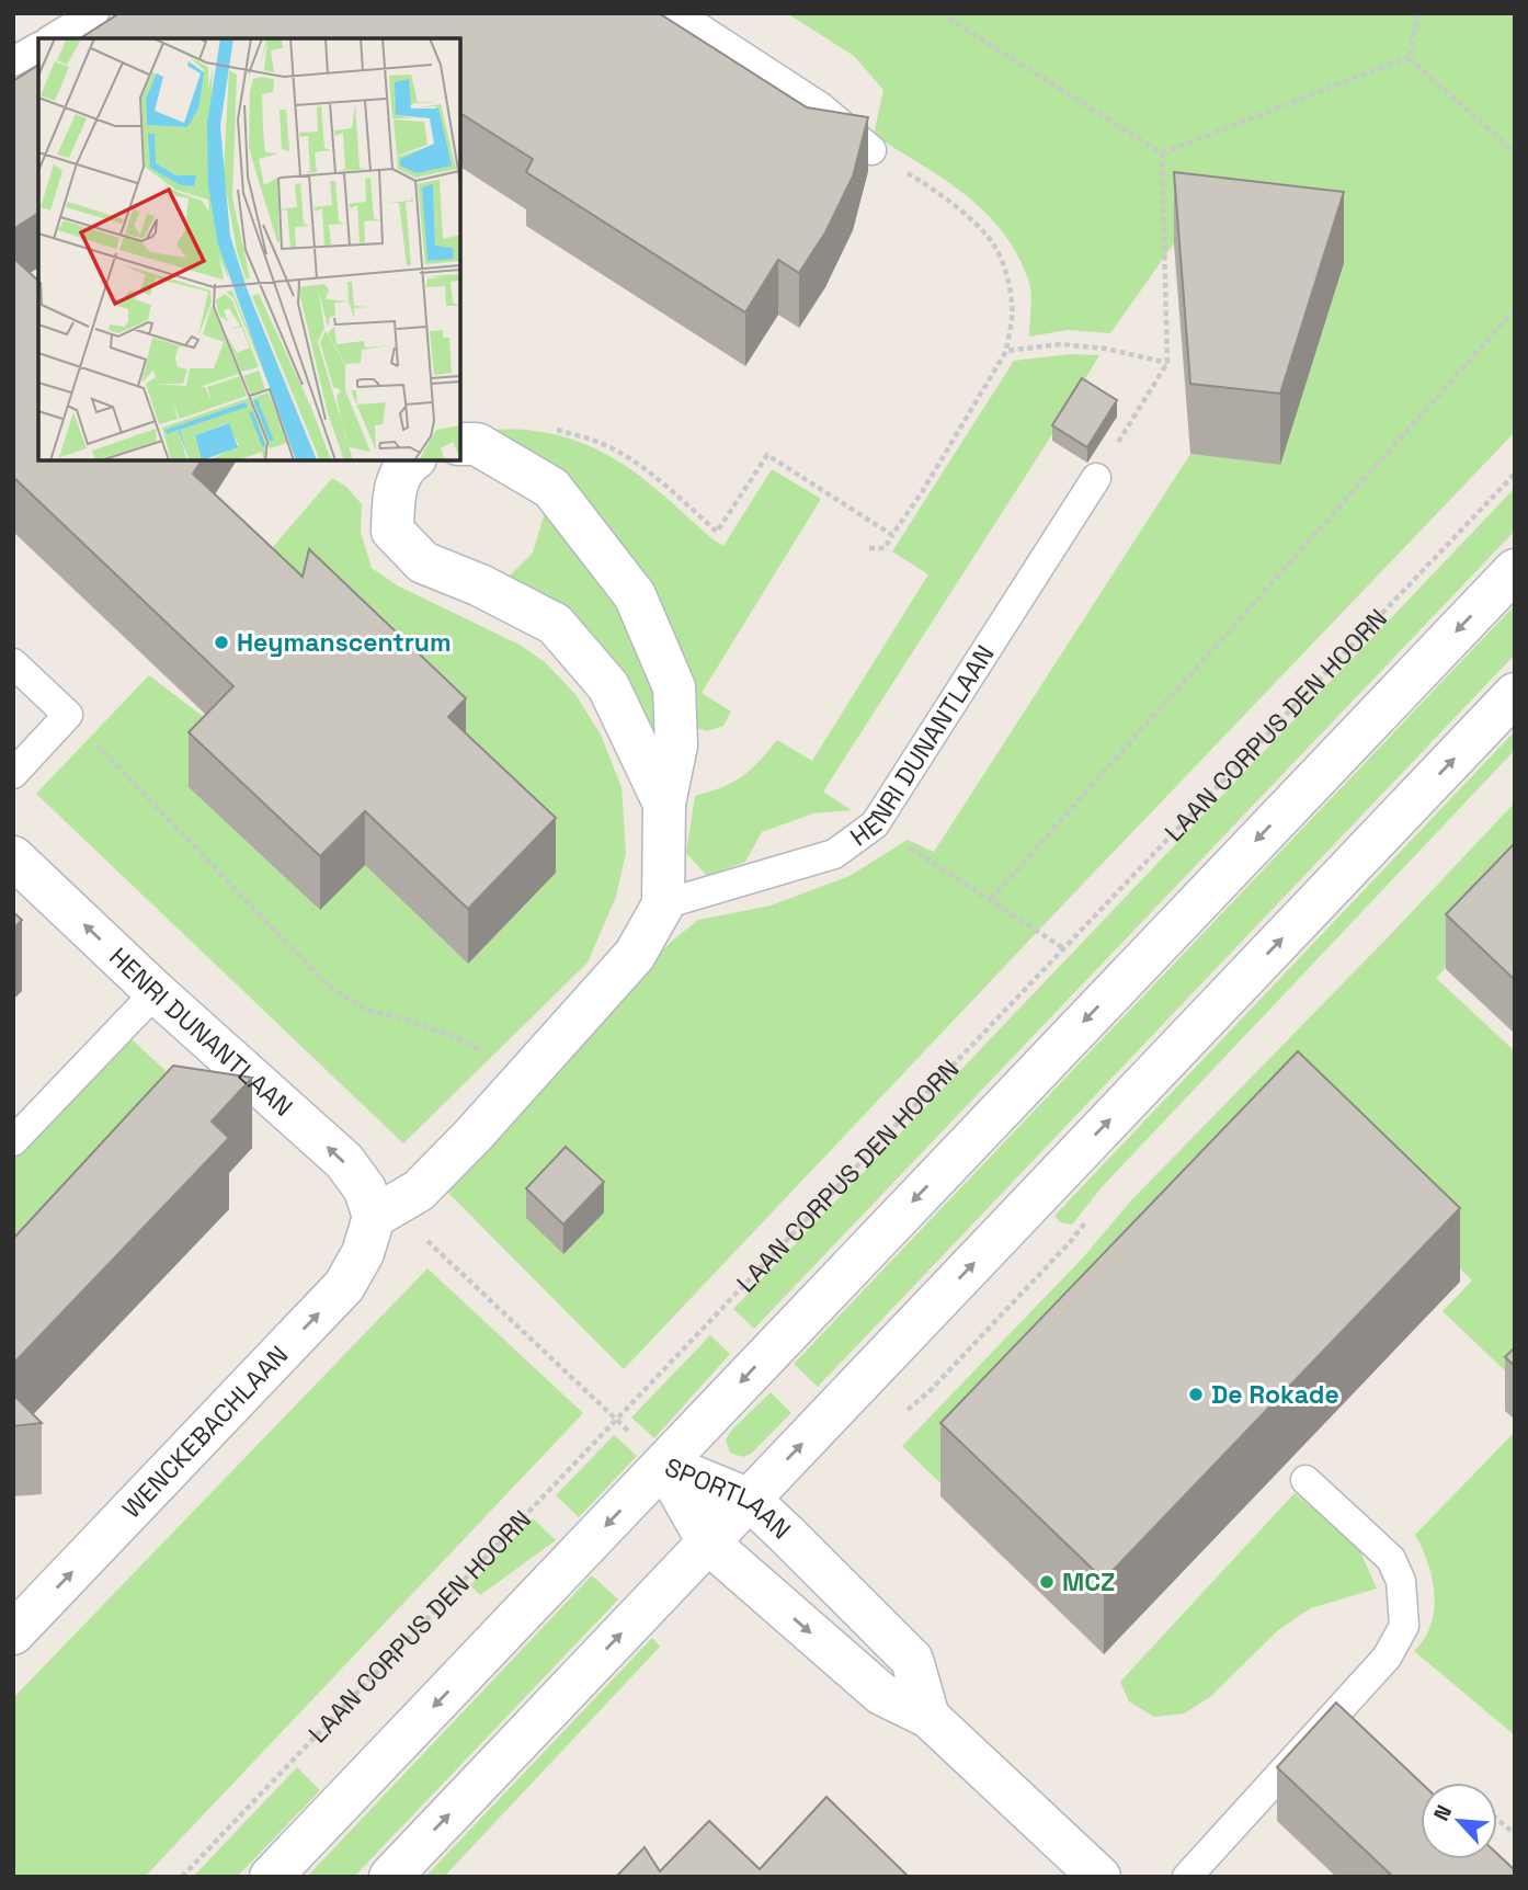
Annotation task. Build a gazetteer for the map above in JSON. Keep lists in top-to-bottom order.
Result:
{
  "streets": {
    "street": ["HENRI DUNANTLAAN", "WENCKEBACHLAAN", "SPORTLAAN"],
    "path": ["LAAN CORPUS DEN HOORN"]
  },
  "crossings": [
    ["HENRI DUNANTLAAN", "WENCKEBACHLAAN"]
  ],
  "one_way": ["HENRI DUNANTLAAN"],
  "places": ["Heymanscentrum", "De Rokade", "MCZ"],
  "north": "top left"
}
